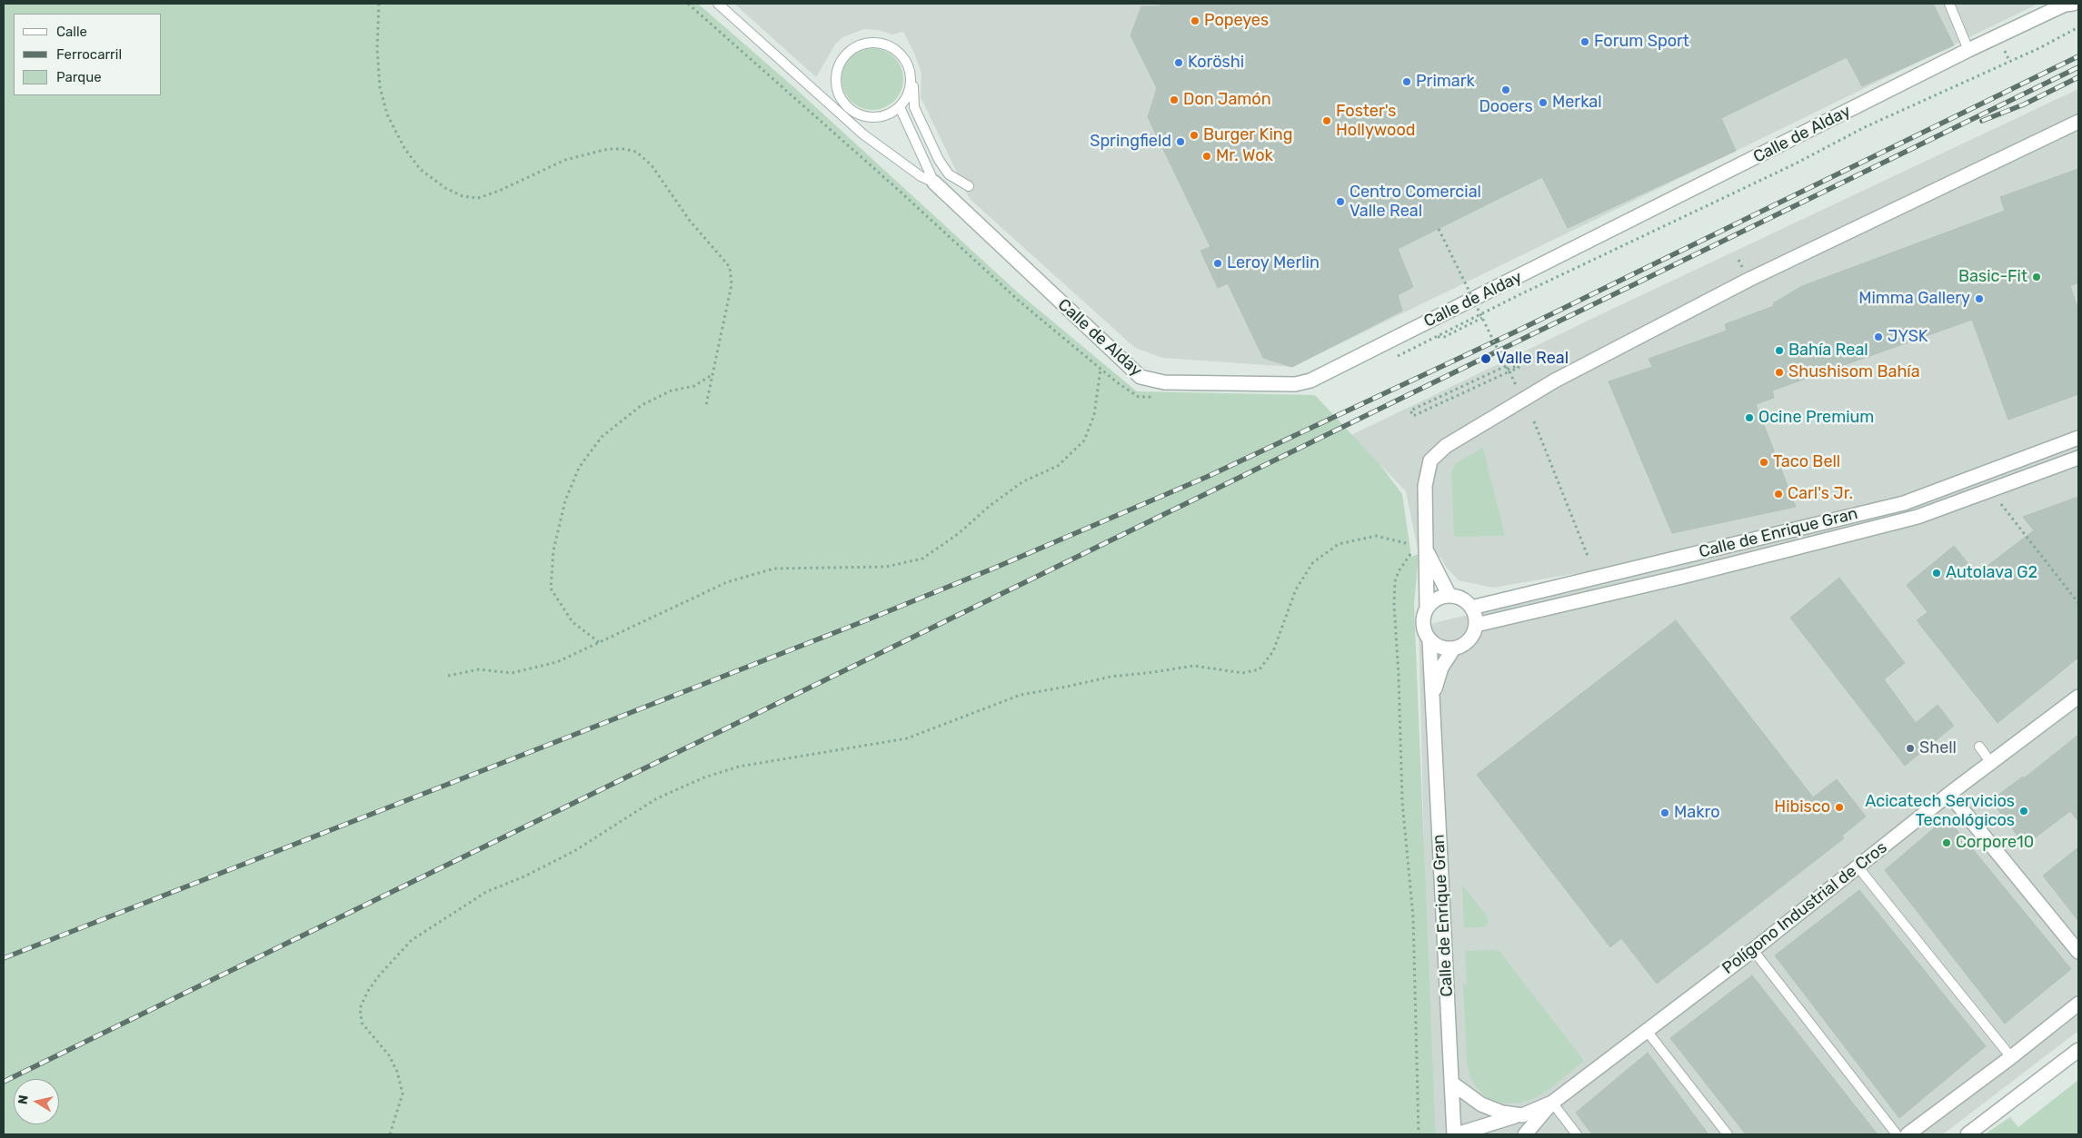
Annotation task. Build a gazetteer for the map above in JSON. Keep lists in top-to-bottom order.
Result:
{
  "streets": {
    "street": ["Calle de Alday", "Calle de Enrique Gran", "Polígono Industrial de Cros"]
  },
  "crossings": [
    ["Calle de Enrique Gran", "Polígono Industrial de Cros"]
  ],
  "places": [
    "Popeyes",
    "Forum Sport",
    "Koröshi",
    "Primark",
    "Dooers",
    "Don Jamón",
    "Merkal",
    "Foster's Hollywood",
    "Burger King",
    "Springfield",
    "Mr. Wok",
    "Centro Comercial Valle Real",
    "Leroy Merlin",
    "Basic-Fit",
    "Mimma Gallery",
    "JYSK",
    "Bahía Real",
    "Valle Real",
    "Shushisom Bahía",
    "Ocine Premium",
    "Taco Bell",
    "Carl's Jr.",
    "Autolava G2",
    "Shell",
    "Hibisco",
    "Acicatech Servicios Tecnológicos",
    "Makro",
    "Corpore10"
  ],
  "legend": ["Calle", "Ferrocarril", "Parque"],
  "north": "left"
}
